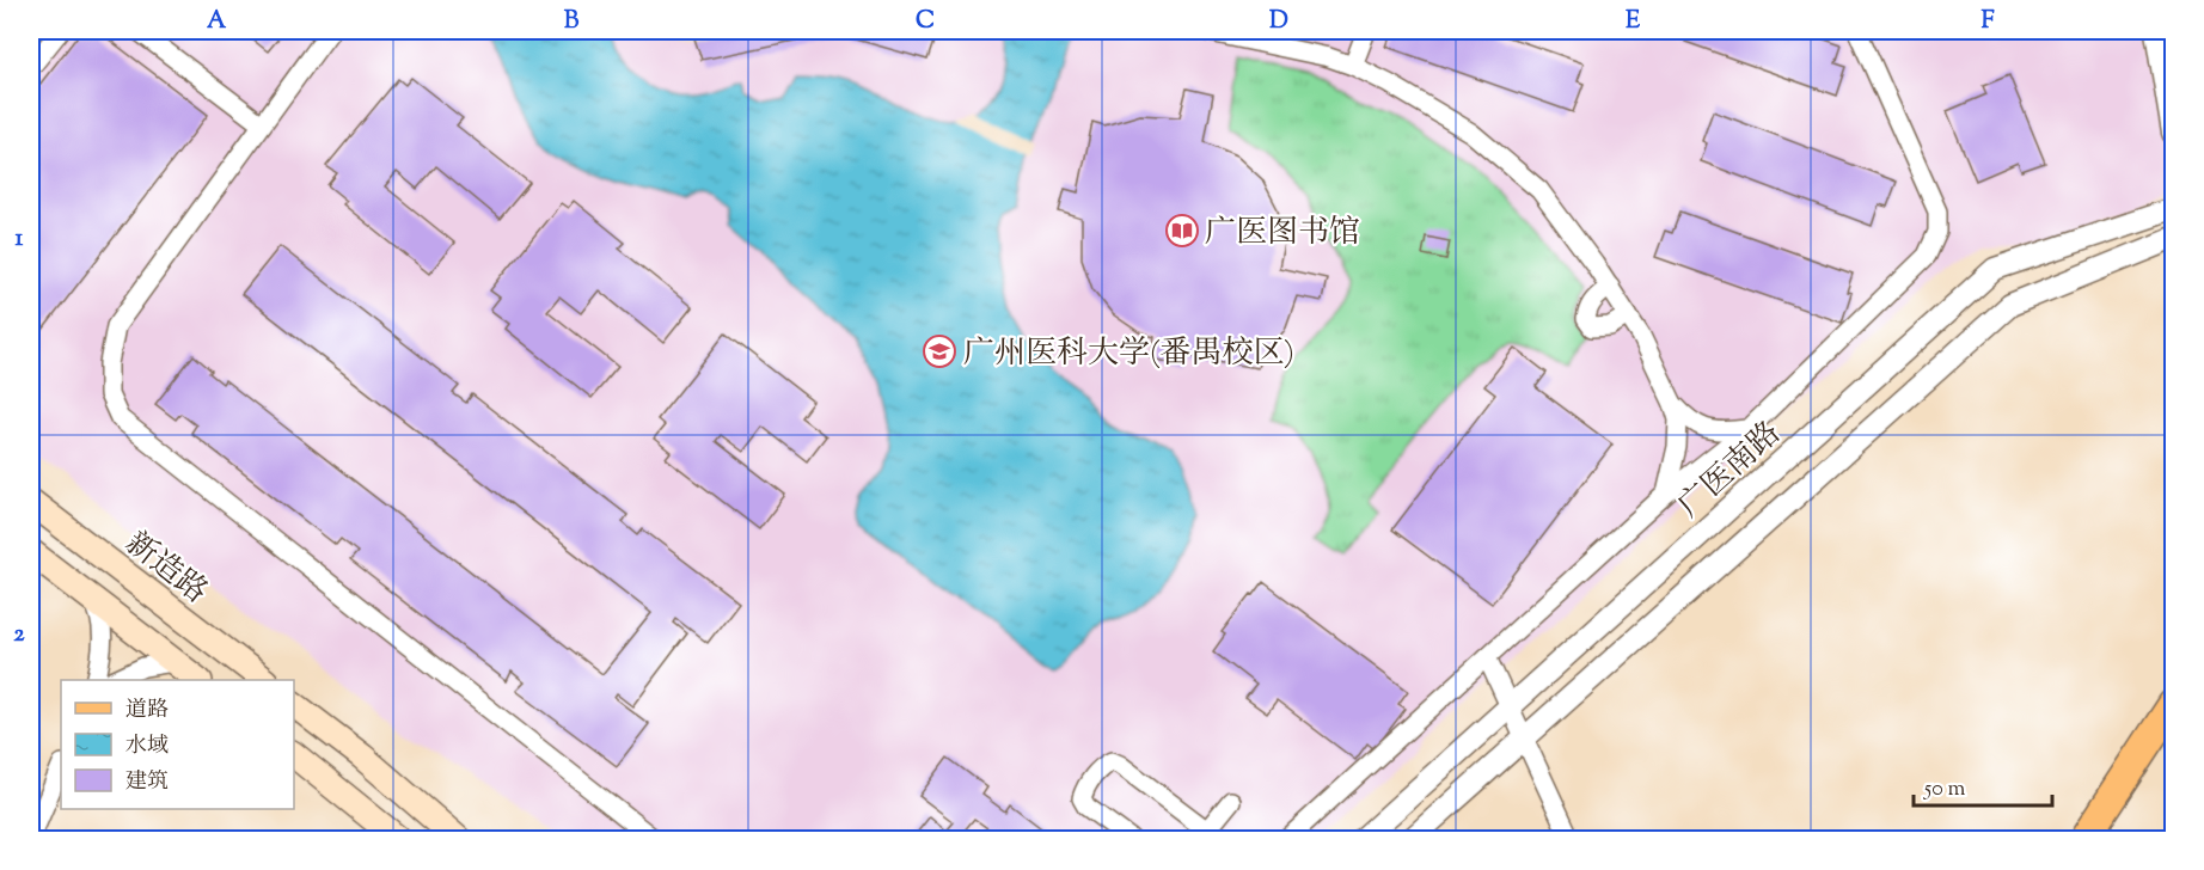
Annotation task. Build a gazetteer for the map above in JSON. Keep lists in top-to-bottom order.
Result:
{
  "streets": {
    "main road": ["新造路"],
    "street": ["广医南路"]
  },
  "places": {
    "library": ["广医图书馆"],
    "school or university": ["广州医科大学(番禺校区)"]
  },
  "legend": ["道路", "水域", "建筑"],
  "scale_bar": "50 m",
  "grid": {
    "columns": [
      "A",
      "B",
      "C",
      "D",
      "E",
      "F"
    ],
    "rows": ["1", "2"]
  }
}
